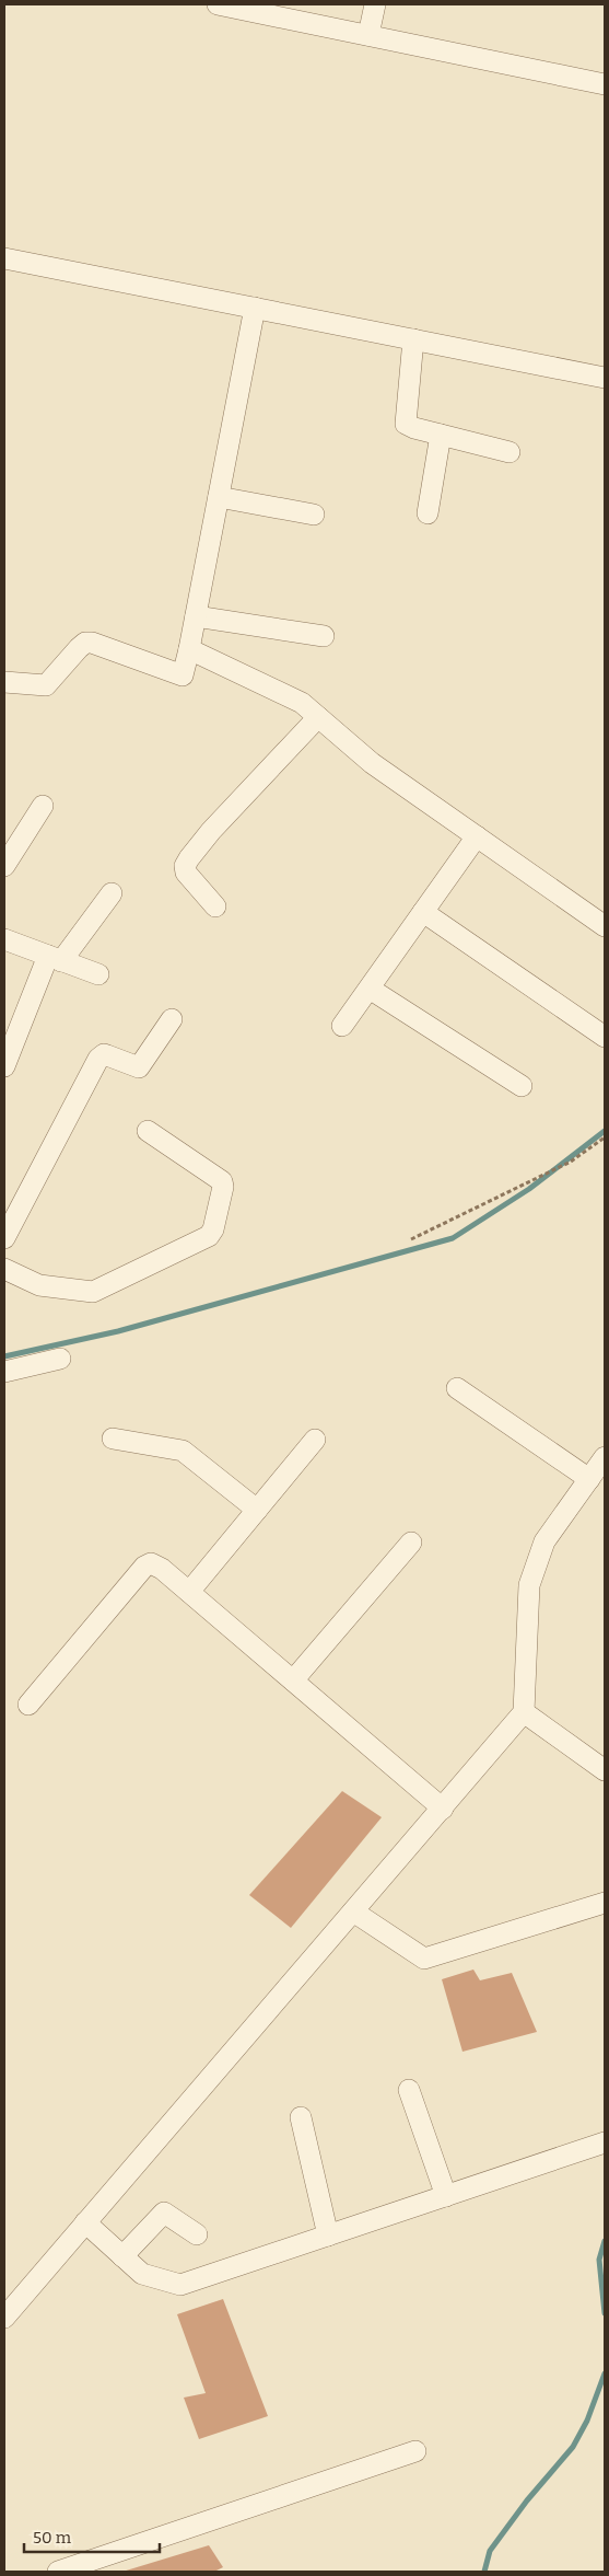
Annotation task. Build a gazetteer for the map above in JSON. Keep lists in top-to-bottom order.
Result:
{
  "scale_bar": "50 m"
}
